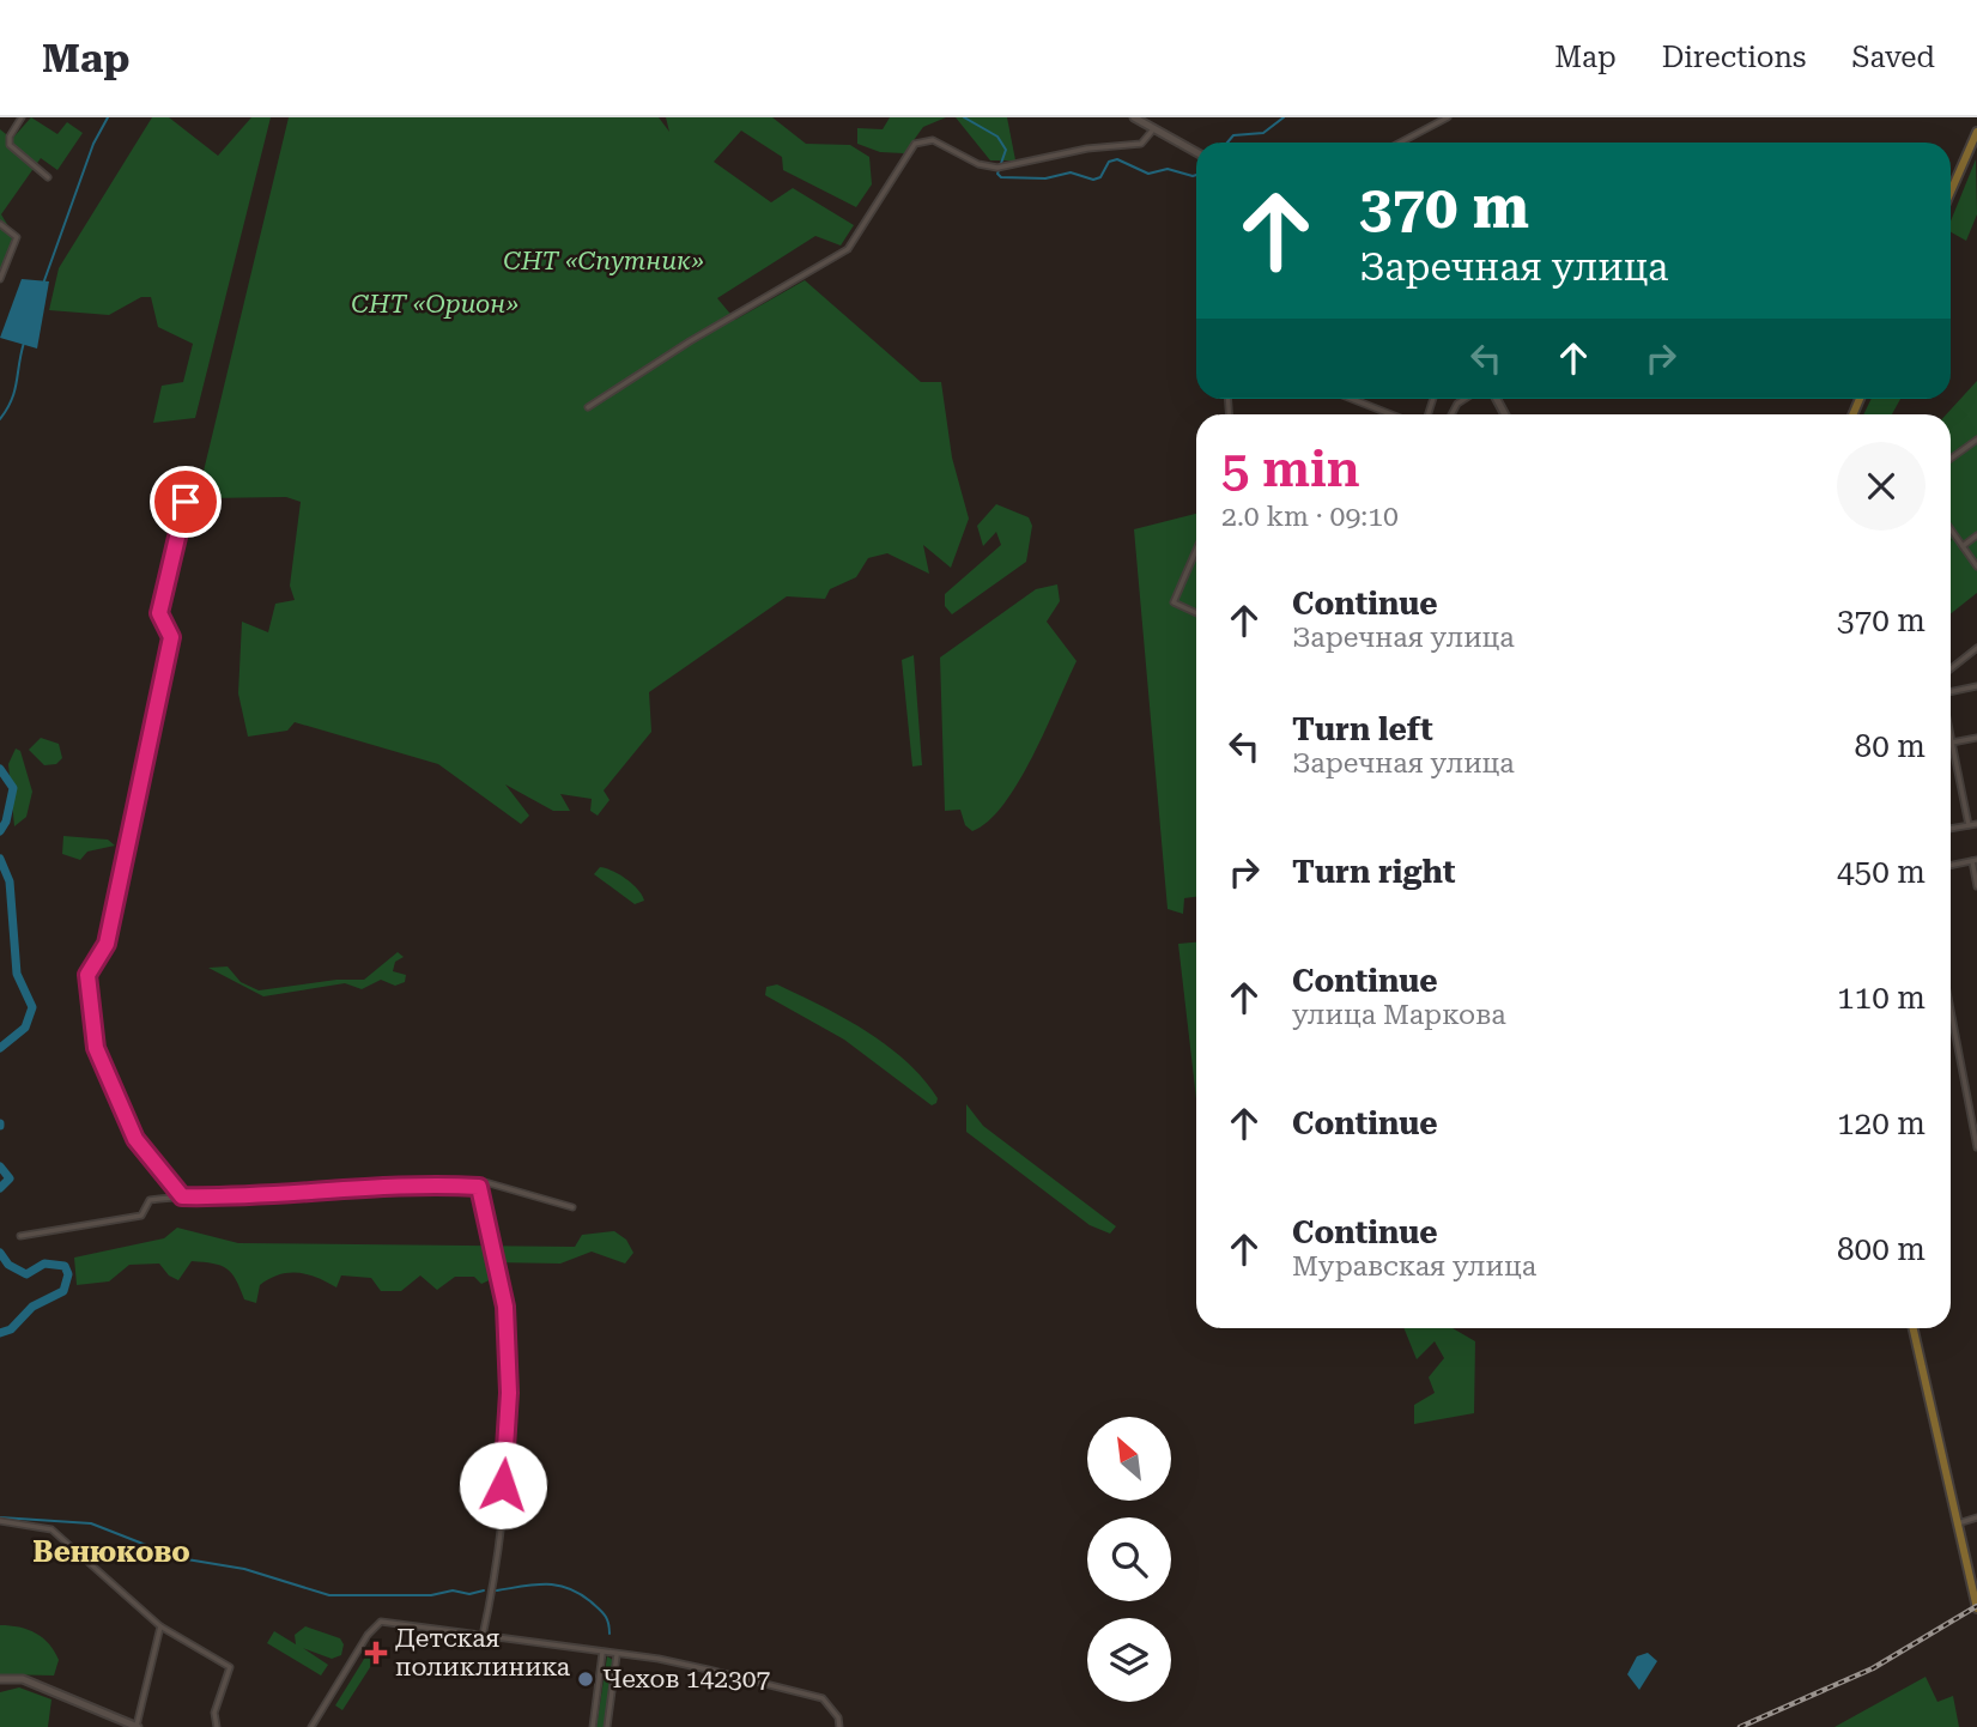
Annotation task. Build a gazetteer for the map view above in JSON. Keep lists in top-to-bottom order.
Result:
{
  "districts": ["Венюково"],
  "parks": ["СНТ «Спутник»", "СНТ «Орион»"],
  "places": {
    "health": ["Детская поликлиника"],
    "other": ["Чехов 142307"]
  },
  "north": "top left",
  "page": {
    "header": "Map",
    "nav": ["Map", "Directions", "Saved"],
    "turn": ["370 m", "Заречная улица"],
    "heading": ["5 min", "2.0 km · 09:10"],
    "list": [
      {
        "name": "Continue",
        "note": "Заречная улица",
        "value": "370 m"
      },
      {
        "name": "Turn left",
        "note": "Заречная улица",
        "value": "80 m"
      },
      {
        "name": "Turn right",
        "value": "450 m"
      },
      {
        "name": "Continue",
        "note": "улица Маркова",
        "value": "110 m"
      },
      {
        "name": "Continue",
        "value": "120 m"
      },
      {
        "name": "Continue",
        "note": "Муравская улица",
        "value": "800 m"
      }
    ]
  }
}
